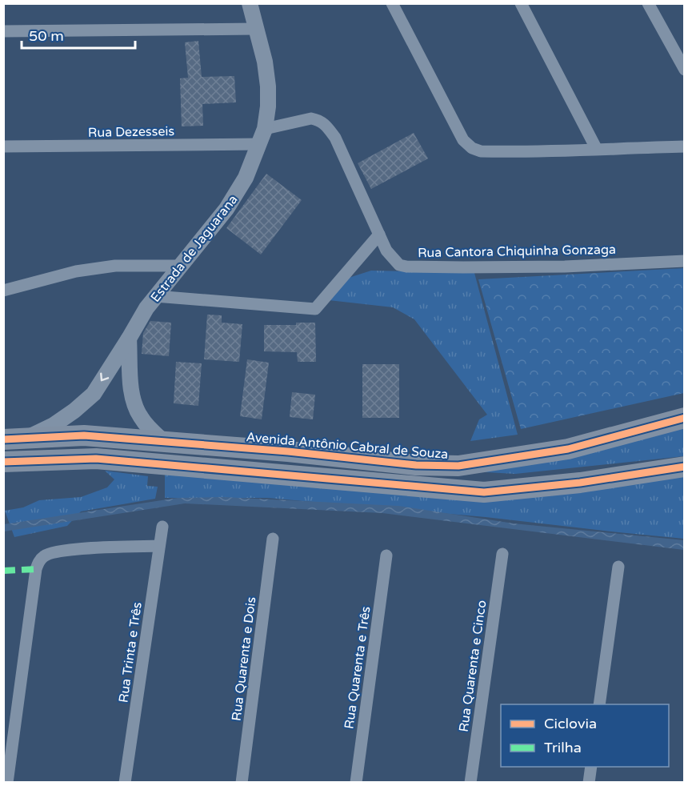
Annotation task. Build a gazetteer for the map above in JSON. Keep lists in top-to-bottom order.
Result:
{
  "streets": {
    "highway": ["Avenida Antônio Cabral de Souza"],
    "street": [
      "Rua Dezesseis",
      "Estrada de Jaguarana",
      "Rua Cantora Chiquinha Gonzaga",
      "Rua Trinta e Três",
      "Rua Quarenta e Dois",
      "Rua Quarenta e Cinco",
      "Rua Quarenta e Três"
    ]
  },
  "crossings": [
    ["Rua Dezesseis", "Estrada de Jaguarana"],
    ["Estrada de Jaguarana", "Rua Cantora Chiquinha Gonzaga"],
    ["Estrada de Jaguarana", "Avenida Antônio Cabral de Souza"]
  ],
  "legend": ["Ciclovia", "Trilha"],
  "scale_bar": "50 m"
}
